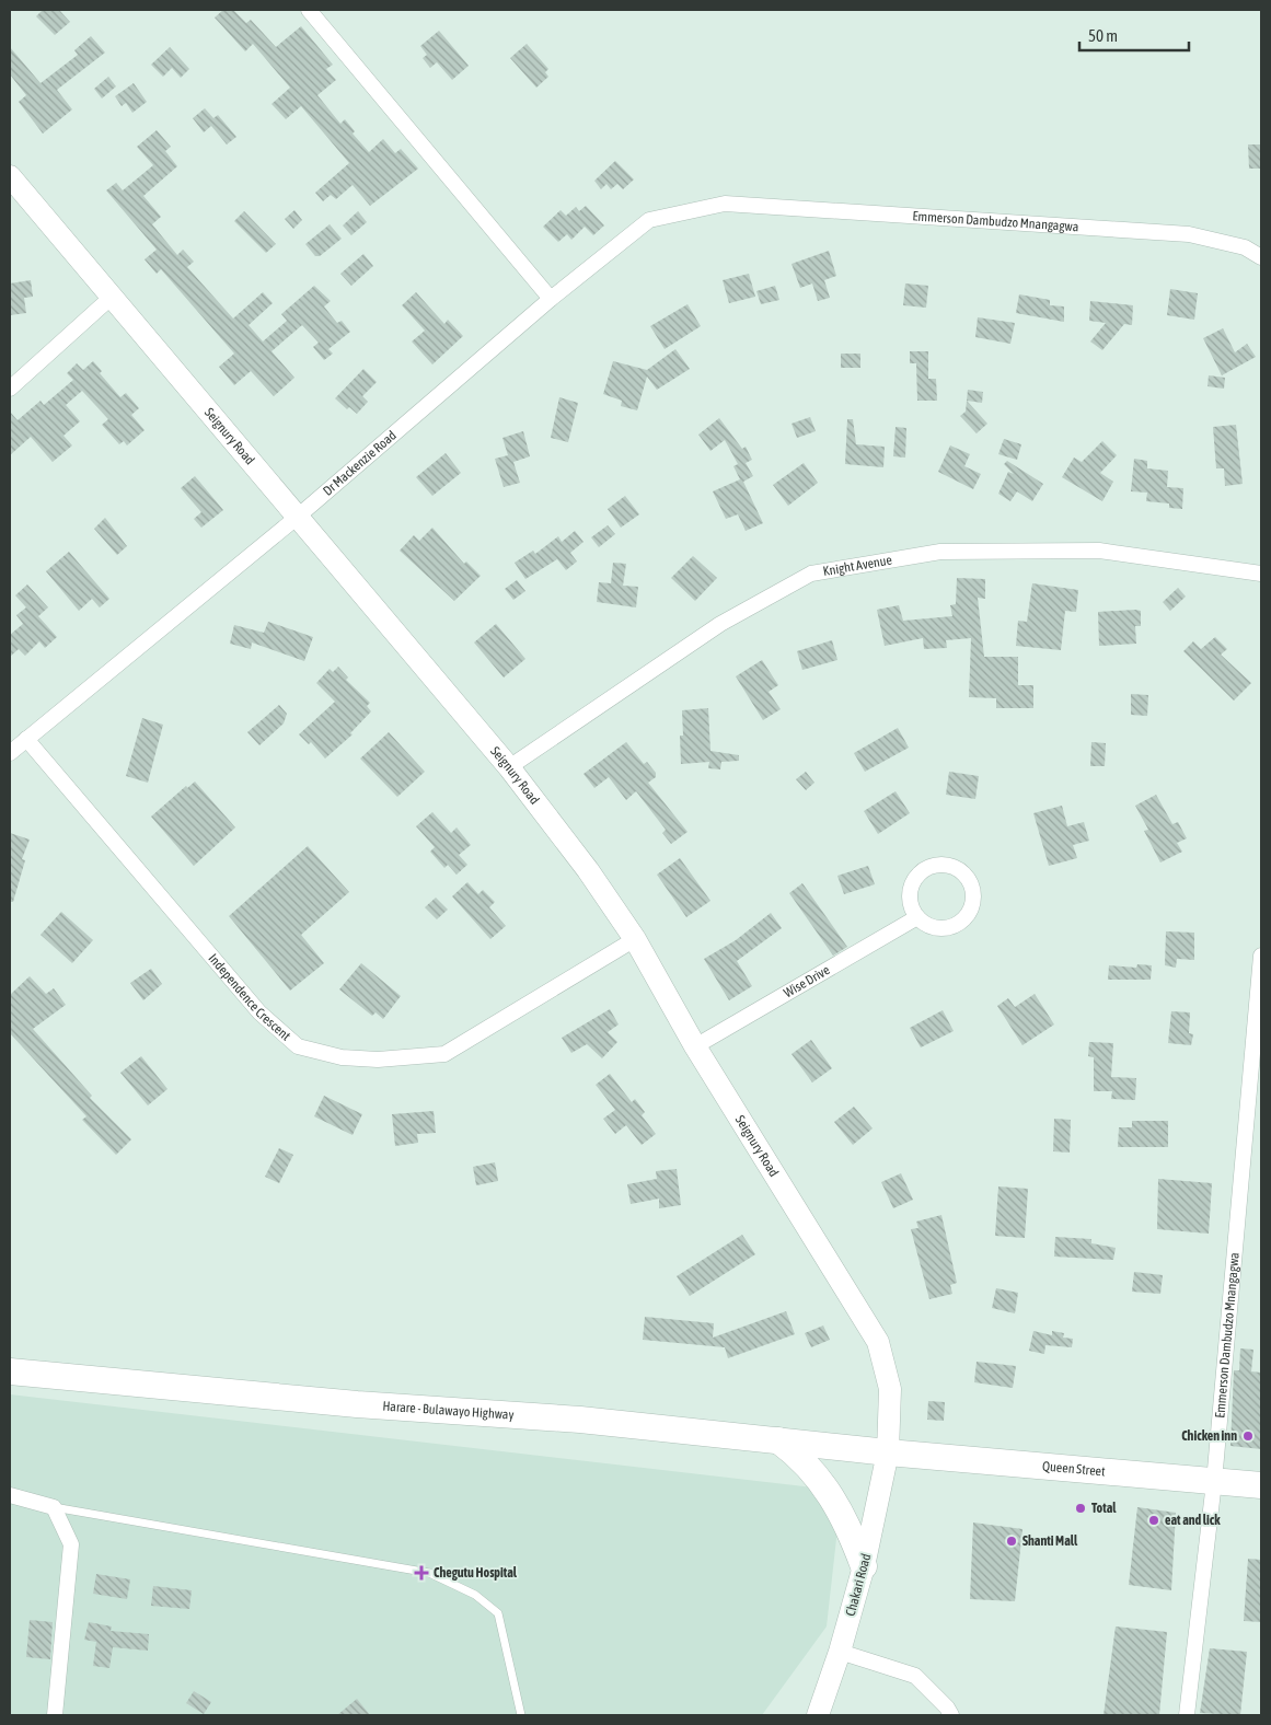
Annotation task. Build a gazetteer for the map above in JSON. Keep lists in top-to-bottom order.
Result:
{
  "streets": {
    "highway": ["Harare - Bulawayo Highway", "Queen Street"],
    "main road": ["Seignury Road", "Chakari Road"],
    "street": [
      "Emmerson Dambudzo Mnangagwa",
      "Dr Mackenzie Road",
      "Knight Avenue",
      "Wise Drive",
      "Independence Crescent"
    ]
  },
  "crossings": [
    ["Emmerson Dambudzo Mnangagwa", "Dr Mackenzie Road"],
    ["Emmerson Dambudzo Mnangagwa", "Queen Street"],
    ["Seignury Road", "Dr Mackenzie Road"],
    ["Seignury Road", "Knight Avenue"],
    ["Seignury Road", "Wise Drive"],
    ["Seignury Road", "Independence Crescent"],
    ["Seignury Road", "Harare - Bulawayo Highway"],
    ["Seignury Road", "Queen Street"],
    ["Seignury Road", "Chakari Road"],
    ["Dr Mackenzie Road", "Independence Crescent"],
    ["Harare - Bulawayo Highway", "Queen Street"],
    ["Harare - Bulawayo Highway", "Chakari Road"],
    ["Queen Street", "Chakari Road"]
  ],
  "places": {
    "other": [
      "Chicken inn",
      "Total",
      "eat and lick",
      "Shanti Mall"
    ],
    "health": ["Chegutu Hospital"]
  },
  "scale_bar": "50 m"
}
